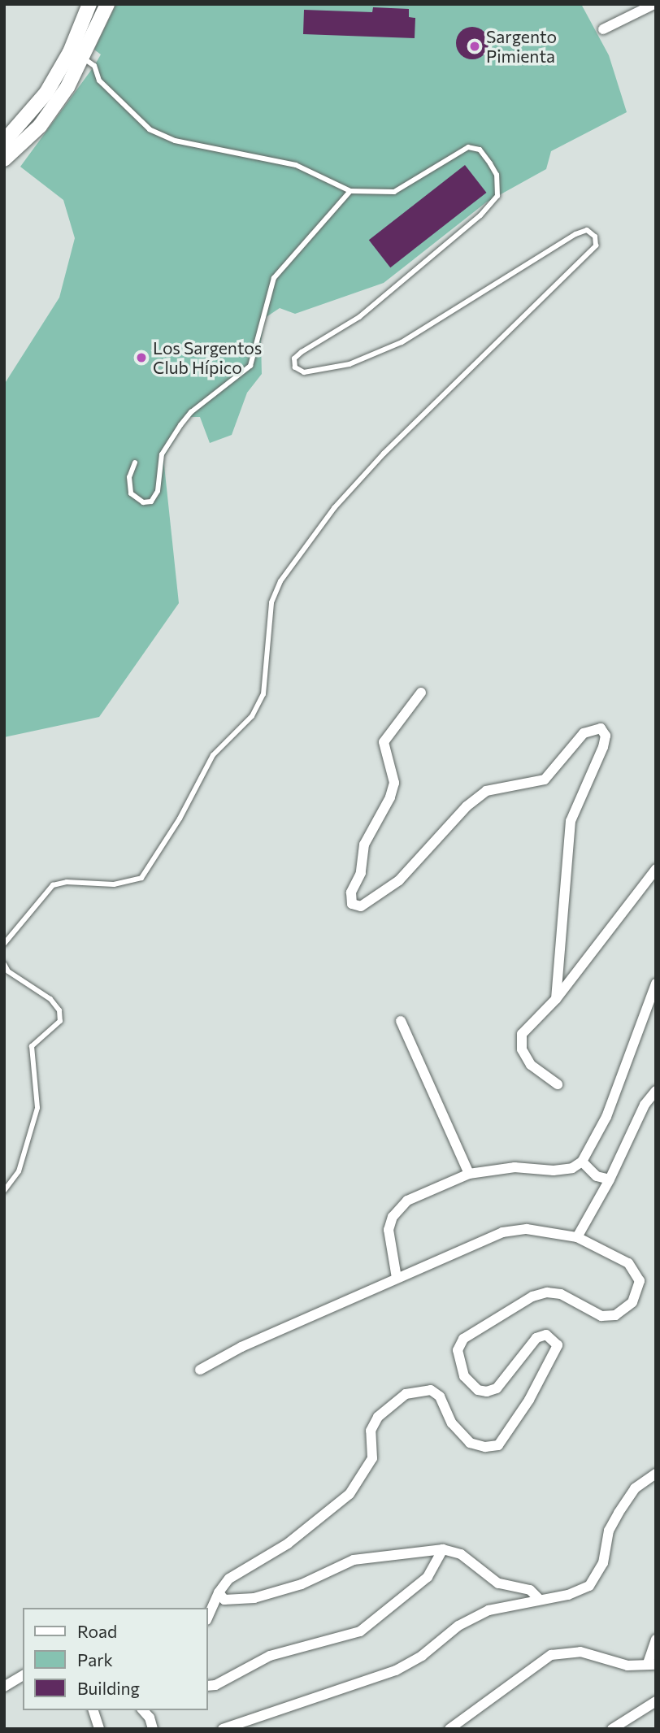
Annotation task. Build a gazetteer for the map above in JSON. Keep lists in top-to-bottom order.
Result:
{
  "places": ["Sargento Pimienta", "Los Sargentos Club Hípico"],
  "legend": ["Road", "Park", "Building"]
}
